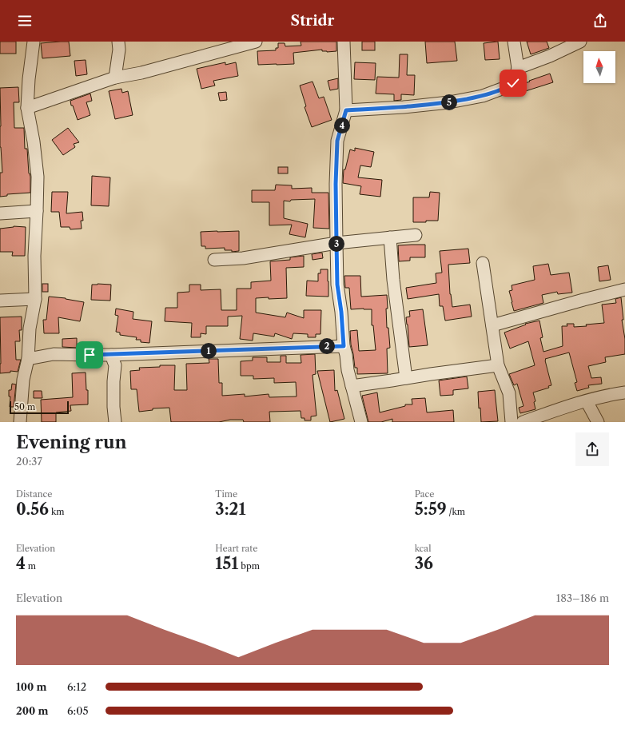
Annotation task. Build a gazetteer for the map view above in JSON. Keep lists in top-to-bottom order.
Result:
{
  "scale_bar": "50 m",
  "north": "top",
  "page": {
    "header": "Stridr",
    "pins": [
      "5",
      "4",
      "3",
      "2",
      "1"
    ],
    "scale": "50 m",
    "heading": ["Evening run", "20:37"],
    "stats": [
      ["Distance", "0.56 km"],
      ["Time", "3:21"],
      ["Pace", "5:59 /km"],
      ["Elevation", "4 m"],
      ["Heart rate", "151 bpm"],
      ["kcal", "36"]
    ],
    "chart": ["Elevation", "183–186 m"],
    "list": [
      {
        "name": "100 m",
        "note": "6:12"
      },
      {
        "name": "200 m",
        "note": "6:05"
      }
    ]
  }
}
